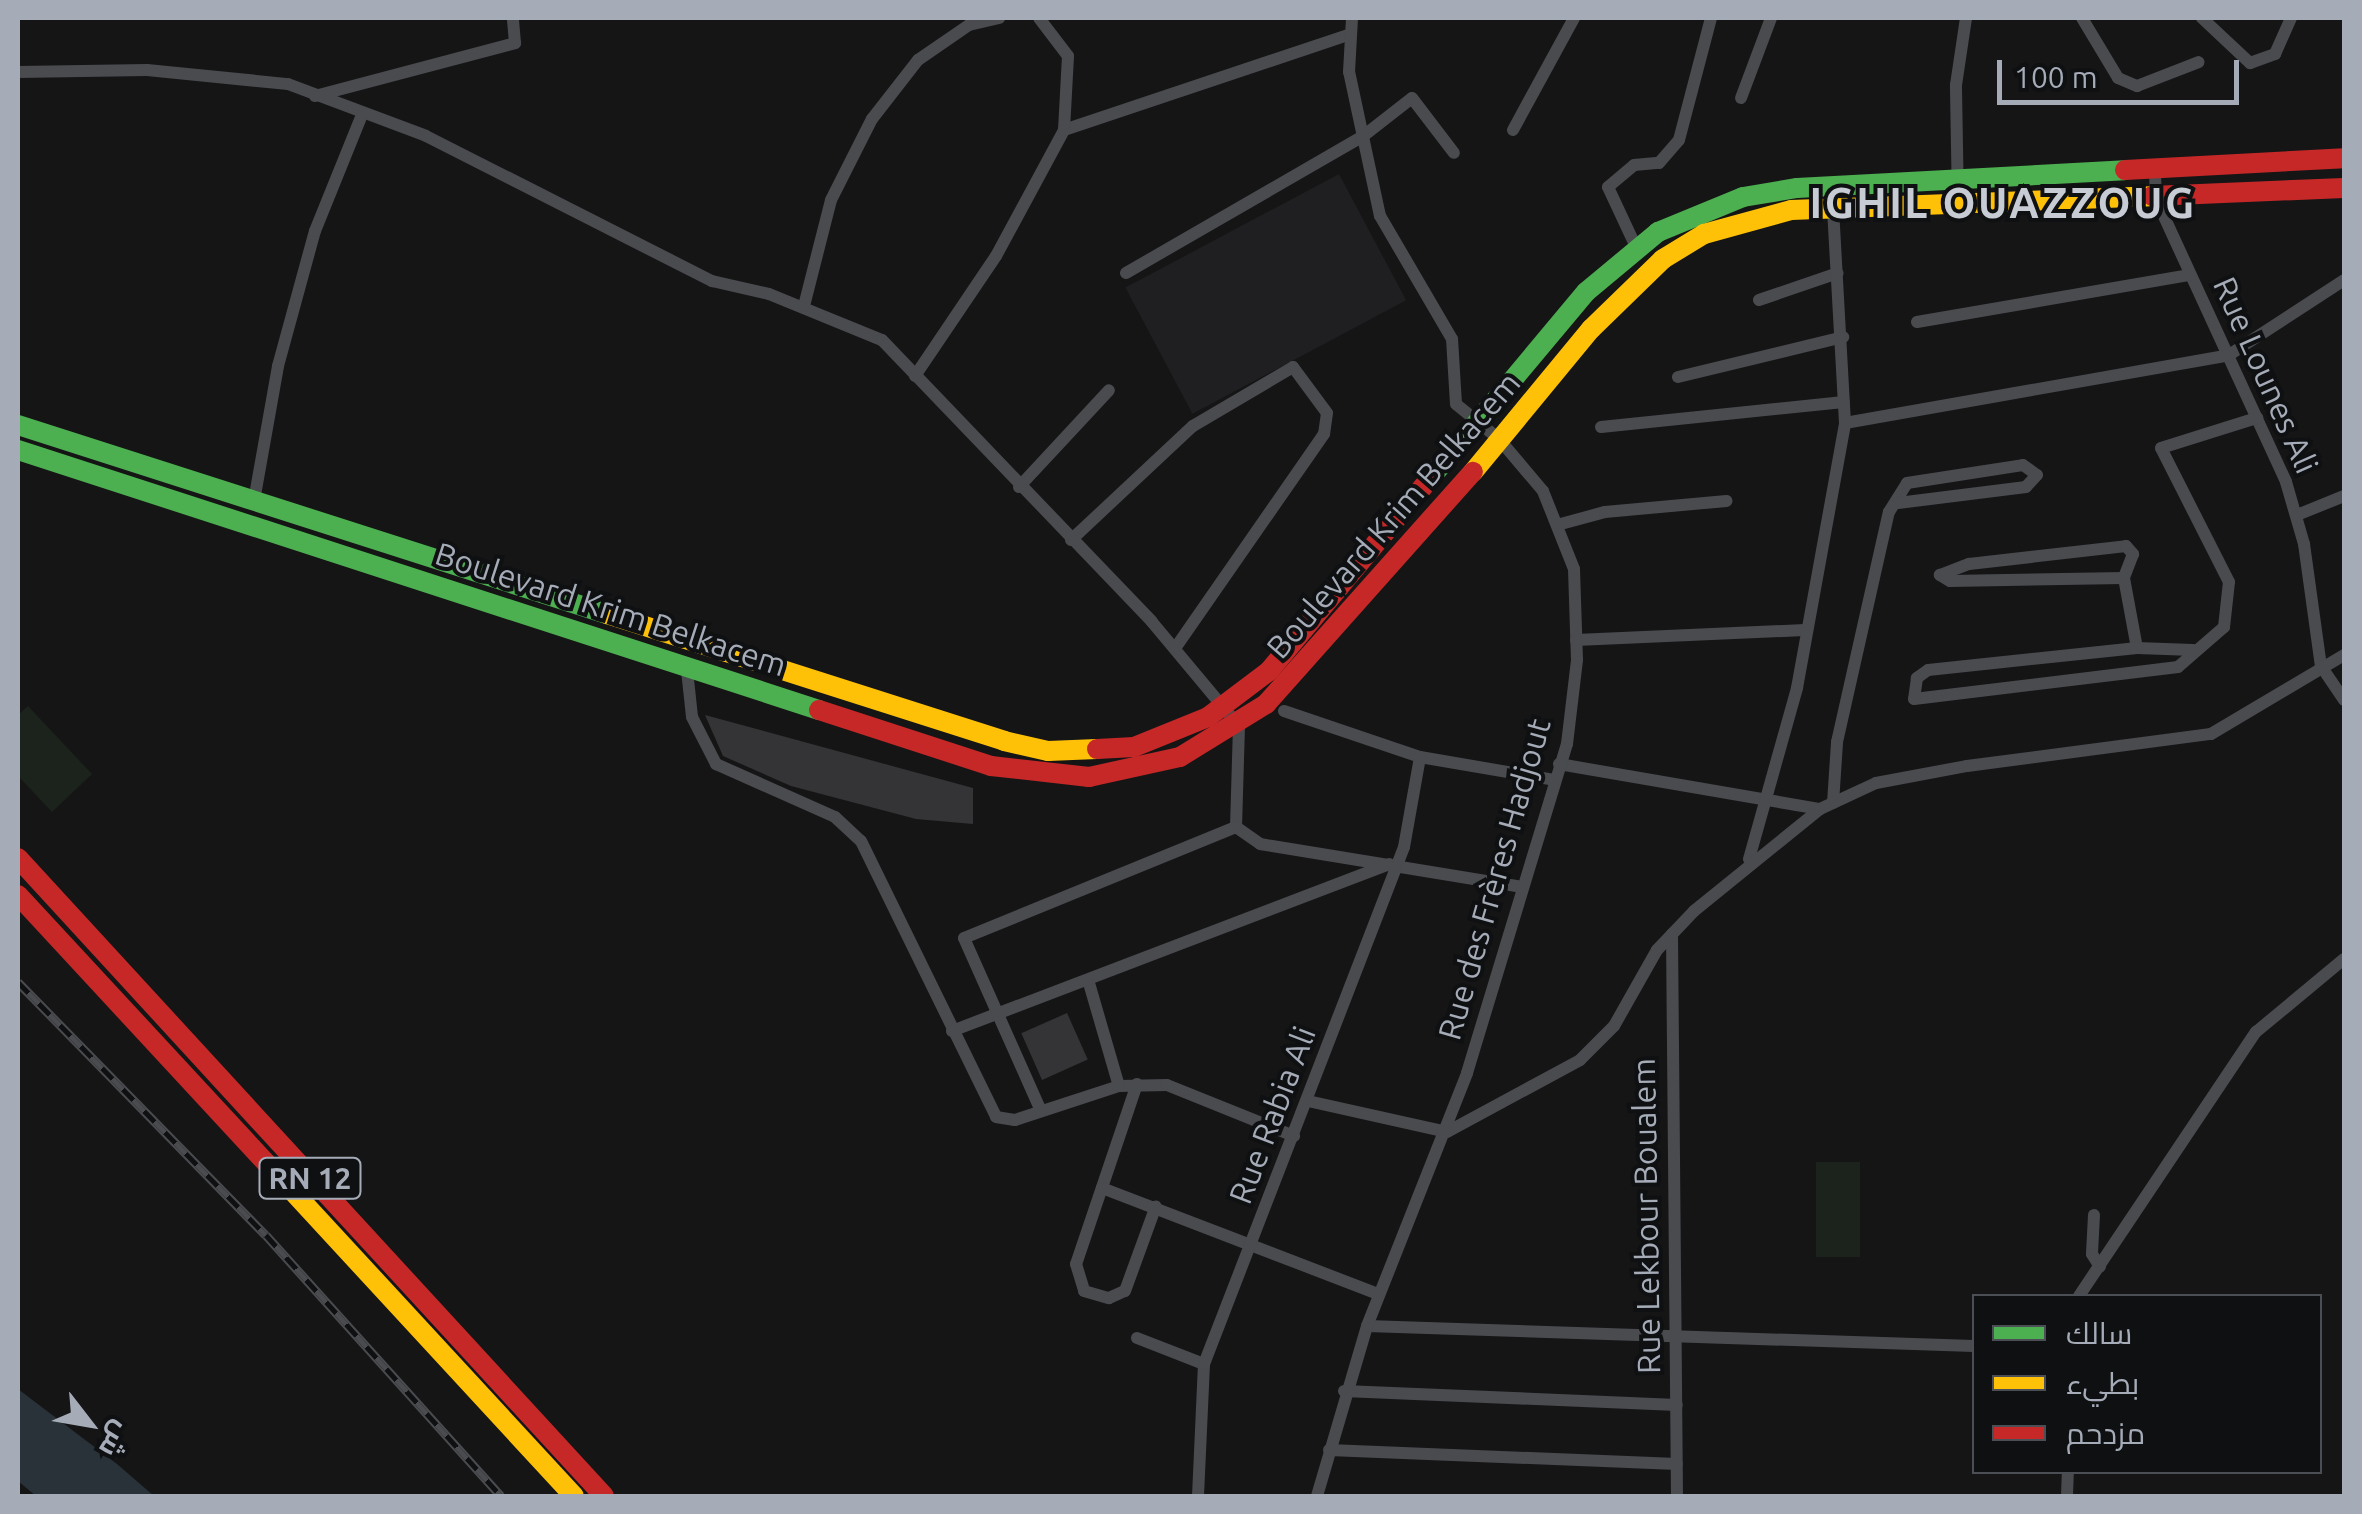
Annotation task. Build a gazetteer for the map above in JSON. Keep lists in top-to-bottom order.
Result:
{
  "streets": {
    "main road": ["Boulevard Krim Belkacem", "RN 12"],
    "street": [
      "Rue Lounes Ali",
      "Rue des Frères Hadjout",
      "Rue Rabia Ali",
      "Rue Lekbour Boualem"
    ]
  },
  "crossings": [
    ["Rue Lounes Ali", "Boulevard Krim Belkacem"],
    ["Boulevard Krim Belkacem", "Rue des Frères Hadjout"]
  ],
  "districts": ["IGHIL OUAZZOUG"],
  "legend": ["سالك", "بطيء", "مزدحم"],
  "scale_bar": "100 m",
  "north": "bottom right"
}
